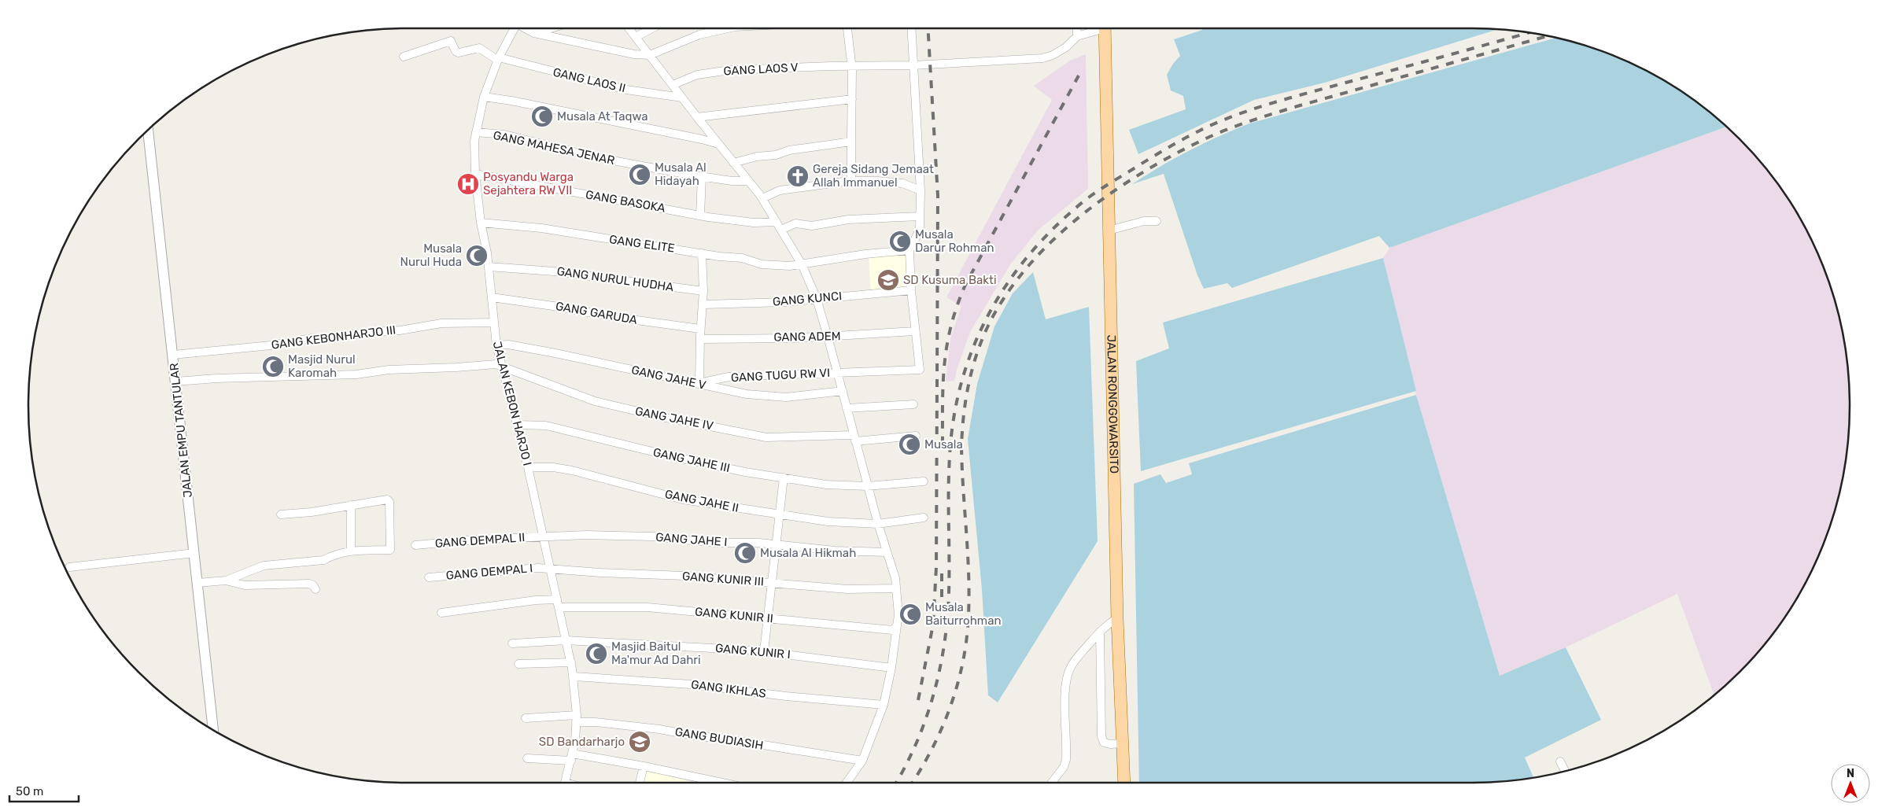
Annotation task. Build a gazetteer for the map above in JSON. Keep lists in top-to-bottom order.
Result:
{
  "streets": {
    "main road": ["JALAN RONGGOWARSITO"],
    "street": [
      "GANG LAOS V",
      "GANG LAOS II",
      "GANG MAHESA JENAR",
      "GANG BASOKA",
      "GANG ELITE",
      "GANG NURUL HUDHA",
      "GANG KUNCI",
      "GANG GARUDA",
      "GANG ADEM",
      "GANG KEBONHARJO III",
      "GANG TUGU RW VI",
      "GANG JAHE V",
      "JALAN KEBON HARJO I",
      "GANG JAHE IV",
      "JALAN EMPU TANTULAR",
      "GANG JAHE III",
      "GANG JAHE II",
      "GANG JAHE I",
      "GANG DEMPAL II",
      "GANG DEMPAL I",
      "GANG KUNIR III",
      "GANG KUNIR II",
      "GANG KUNIR I",
      "GANG IKHLAS",
      "GANG BUDIASIH"
    ]
  },
  "crossings": [
    ["GANG LAOS II", "JALAN KEBON HARJO I"],
    ["GANG MAHESA JENAR", "JALAN KEBON HARJO I"],
    ["GANG BASOKA", "JALAN KEBON HARJO I"],
    ["GANG ELITE", "JALAN KEBON HARJO I"],
    ["GANG NURUL HUDHA", "JALAN KEBON HARJO I"],
    ["GANG GARUDA", "JALAN KEBON HARJO I"],
    ["GANG ADEM", "GANG TUGU RW VI"],
    ["GANG KEBONHARJO III", "JALAN KEBON HARJO I"],
    ["GANG KEBONHARJO III", "JALAN EMPU TANTULAR"],
    ["GANG TUGU RW VI", "GANG JAHE V"],
    ["GANG JAHE V", "JALAN KEBON HARJO I"],
    ["JALAN KEBON HARJO I", "GANG JAHE IV"],
    ["JALAN KEBON HARJO I", "GANG JAHE III"],
    ["JALAN KEBON HARJO I", "GANG JAHE II"],
    ["JALAN KEBON HARJO I", "GANG JAHE I"],
    ["JALAN KEBON HARJO I", "GANG DEMPAL II"],
    ["JALAN KEBON HARJO I", "GANG DEMPAL I"],
    ["JALAN KEBON HARJO I", "GANG KUNIR III"],
    ["JALAN KEBON HARJO I", "GANG KUNIR II"],
    ["JALAN KEBON HARJO I", "GANG KUNIR I"],
    ["JALAN KEBON HARJO I", "GANG IKHLAS"],
    ["JALAN KEBON HARJO I", "GANG BUDIASIH"],
    ["GANG JAHE IV", "JALAN EMPU TANTULAR"],
    ["GANG JAHE I", "GANG DEMPAL II"],
    ["GANG DEMPAL I", "GANG KUNIR III"]
  ],
  "places": {
    "mosque": [
      "Musala At Taqwa",
      "Musala Al Hidayah",
      "Musala Darur Rohman",
      "Musala Nurul Huda",
      "Masjid Nurul Karomah",
      "Musala",
      "Musala Al Hikmah",
      "Musala Baiturrohman",
      "Masjid Baitul Ma'mur Ad Dahri"
    ],
    "church": ["Gereja Sidang Jemaat Allah Immanuel"],
    "hospital": ["Posyandu Warga Sejahtera RW VII"],
    "school or university": ["SD Kusuma Bakti", "SD Bandarharjo"]
  },
  "scale_bar": "50 m",
  "north": "top"
}
